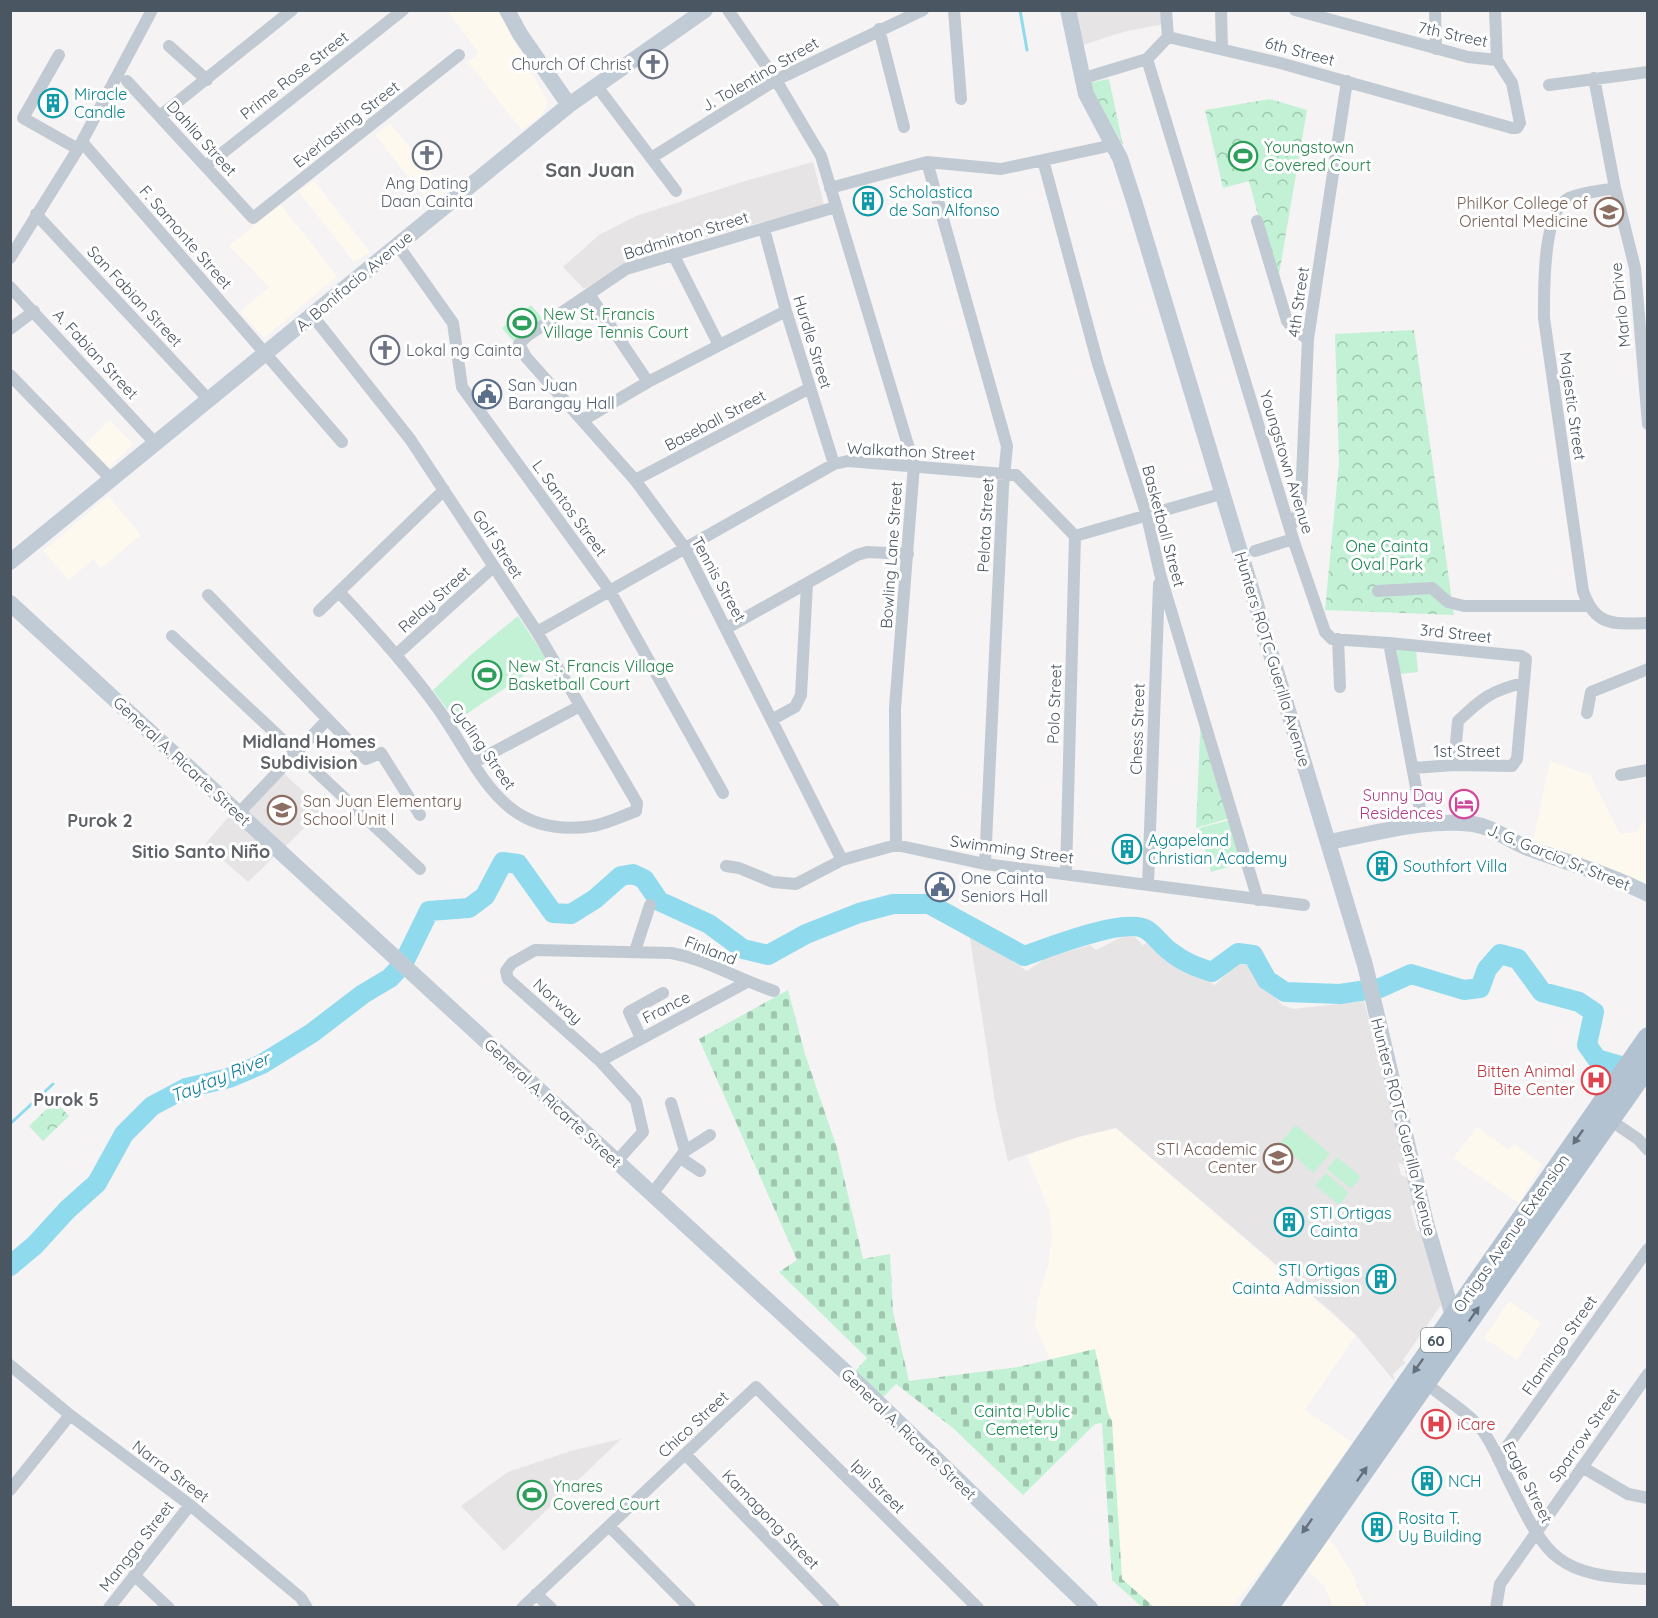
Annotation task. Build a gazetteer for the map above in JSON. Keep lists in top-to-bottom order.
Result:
{
  "streets": {
    "main road": ["Ortigas Avenue Extension", "60"],
    "street": [
      "7th Street",
      "6th Street",
      "J. Tolentino Street",
      "Prime Rose Street",
      "Everlasting Street",
      "Dahlia Street",
      "Badminton Street",
      "F. Samonte Street",
      "A. Bonifacio Avenue",
      "San Fabian Street",
      "4th Street",
      "Marlo Drive",
      "Hurdle Street",
      "A. Fabian Street",
      "Majestic Street",
      "Baseball Street",
      "Walkathon Street",
      "Youngstown Avenue",
      "L. Santos Street",
      "Pelota Street",
      "Basketball Street",
      "Golf Street",
      "Bowling Lane Street",
      "Tennis Street",
      "Relay Street",
      "3rd Street",
      "Hunters ROTC Guerilla Avenue",
      "Polo Street",
      "Chess Street",
      "Cycling Street",
      "1st Street",
      "General A. Ricarte Street",
      "Swimming Street",
      "J. G. Garcia Sr. Street",
      "Finland",
      "Norway",
      "France",
      "Flamingo Street",
      "Chico Street",
      "Sparrow Street",
      "Narra Street",
      "Eagle Street",
      "Ipil Street",
      "Kamagong Street",
      "Mangga Street"
    ]
  },
  "crossings": [
    ["7th Street", "6th Street"],
    ["6th Street", "4th Street"],
    ["J. Tolentino Street", "Bowling Lane Street"],
    ["Prime Rose Street", "Dahlia Street"],
    ["Everlasting Street", "Dahlia Street"],
    ["Badminton Street", "Hurdle Street"],
    ["Badminton Street", "Pelota Street"],
    ["Badminton Street", "Basketball Street"],
    ["Badminton Street", "Bowling Lane Street"],
    ["Badminton Street", "Tennis Street"],
    ["Badminton Street", "Hunters ROTC Guerilla Avenue"],
    ["F. Samonte Street", "A. Bonifacio Avenue"],
    ["A. Bonifacio Avenue", "San Fabian Street"],
    ["A. Bonifacio Avenue", "A. Fabian Street"],
    ["A. Bonifacio Avenue", "L. Santos Street"],
    ["A. Bonifacio Avenue", "Golf Street"],
    ["4th Street", "Youngstown Avenue"],
    ["Marlo Drive", "Majestic Street"],
    ["Hurdle Street", "Baseball Street"],
    ["Hurdle Street", "Walkathon Street"],
    ["Baseball Street", "Tennis Street"],
    ["Walkathon Street", "L. Santos Street"],
    ["Walkathon Street", "Pelota Street"],
    ["Walkathon Street", "Golf Street"],
    ["Walkathon Street", "Bowling Lane Street"],
    ["Walkathon Street", "Tennis Street"],
    ["Walkathon Street", "Polo Street"],
    ["Pelota Street", "Swimming Street"],
    ["Basketball Street", "Chess Street"],
    ["Basketball Street", "Swimming Street"],
    ["Golf Street", "Relay Street"],
    ["Golf Street", "Cycling Street"],
    ["Bowling Lane Street", "Swimming Street"],
    ["Tennis Street", "Swimming Street"],
    ["Relay Street", "Cycling Street"],
    ["3rd Street", "1st Street"],
    ["Hunters ROTC Guerilla Avenue", "J. G. Garcia Sr. Street"],
    ["Hunters ROTC Guerilla Avenue", "Ortigas Avenue Extension"],
    ["Polo Street", "Swimming Street"],
    ["Chess Street", "Swimming Street"],
    ["General A. Ricarte Street", "Norway"],
    ["Finland", "Norway"],
    ["Finland", "France"],
    ["Norway", "France"],
    ["Ortigas Avenue Extension", "Eagle Street"],
    ["Flamingo Street", "Eagle Street"],
    ["Chico Street", "Ipil Street"],
    ["Chico Street", "Kamagong Street"],
    ["Sparrow Street", "Eagle Street"],
    ["Narra Street", "Mangga Street"]
  ],
  "districts": [
    "San Juan",
    "Midland Homes Subdivision",
    "Purok 2",
    "Sitio Santo Niño",
    "Purok 5"
  ],
  "water": ["Taytay River"],
  "parks": ["One Cainta Oval Park", "Cainta Public Cemetery"],
  "places": {
    "church": ["Church Of Christ", "Ang Dating Daan Cainta", "Lokal ng Cainta"],
    "building": [
      "Miracle Candle",
      "Scholastica de San Alfonso",
      "Agapeland Christian Academy",
      "Southfort Villa",
      "STI Ortigas Cainta",
      "STI Ortigas Cainta Admission",
      "NCH",
      "Rosita T. Uy Building"
    ],
    "sports": [
      "Youngstown Covered Court",
      "New St. Francis Village Tennis Court",
      "New St. Francis Village Basketball Court",
      "Ynares Covered Court"
    ],
    "school or university": ["PhilKor College of Oriental Medicine", "San Juan Elementary School Unit I", "STI Academic Center"],
    "public building": ["San Juan Barangay Hall", "One Cainta Seniors Hall"],
    "hotel": ["Sunny Day Residences"],
    "hospital": ["Bitten Animal Bite Center", "iCare"]
  }
}
